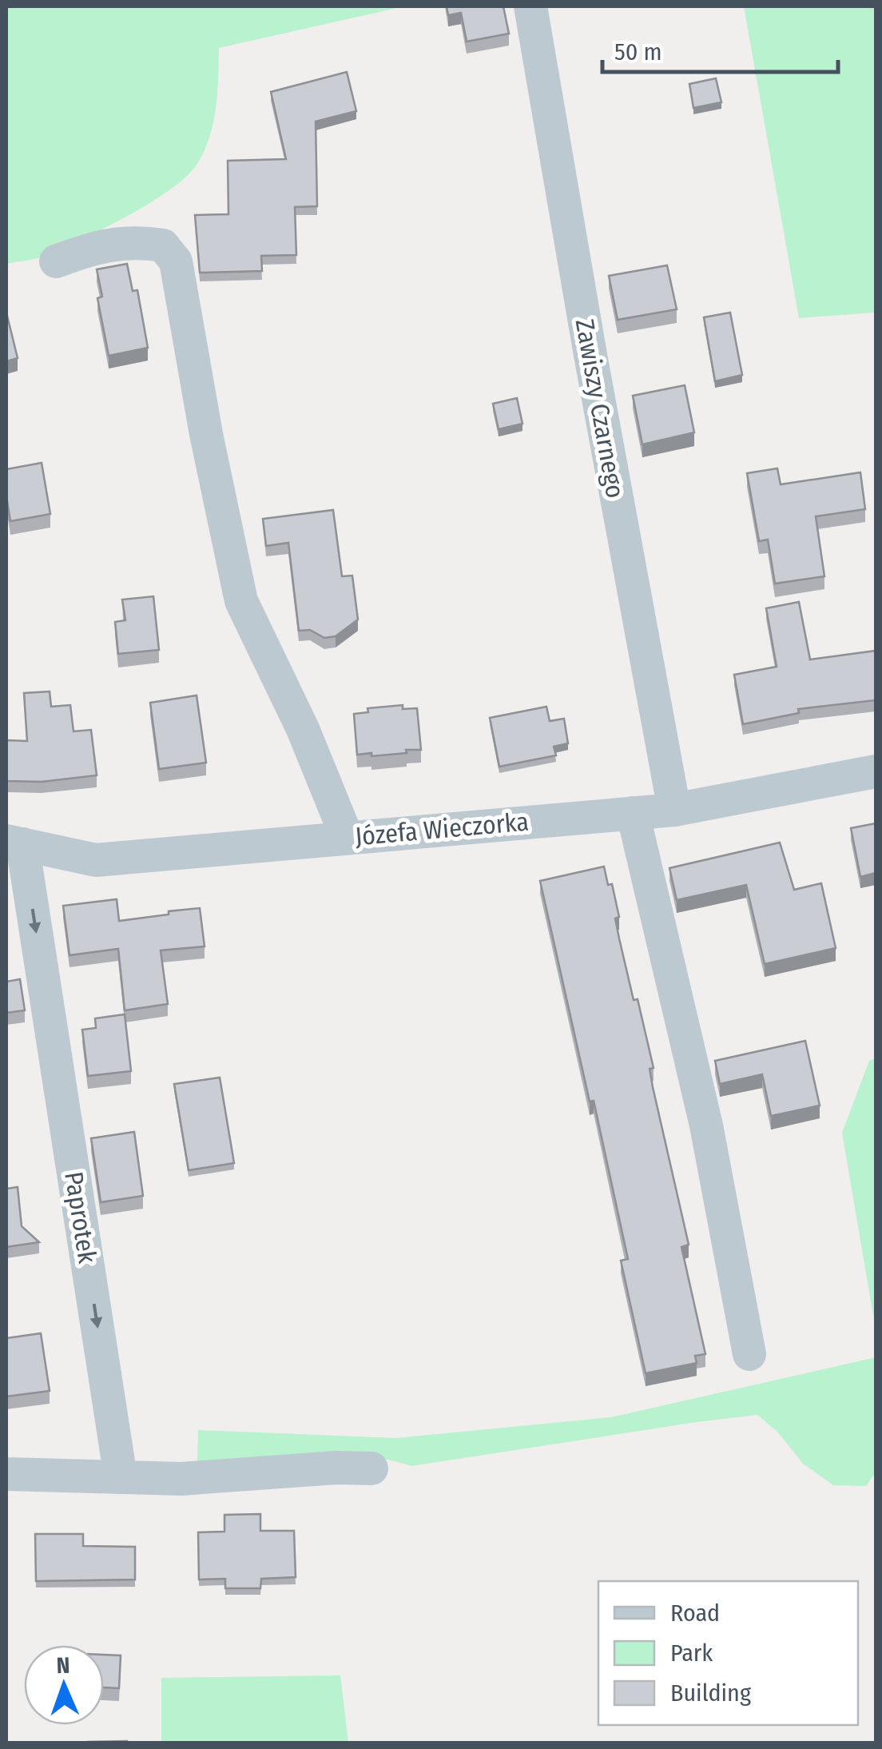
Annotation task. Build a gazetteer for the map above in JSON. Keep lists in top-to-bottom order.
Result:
{
  "streets": {
    "street": ["Zawiszy Czarnego", "Józefa Wieczorka", "Paprotek"]
  },
  "crossings": [
    ["Zawiszy Czarnego", "Józefa Wieczorka"],
    ["Józefa Wieczorka", "Paprotek"]
  ],
  "one_way": ["Paprotek"],
  "legend": ["Road", "Park", "Building"],
  "scale_bar": "50 m",
  "north": "top"
}
